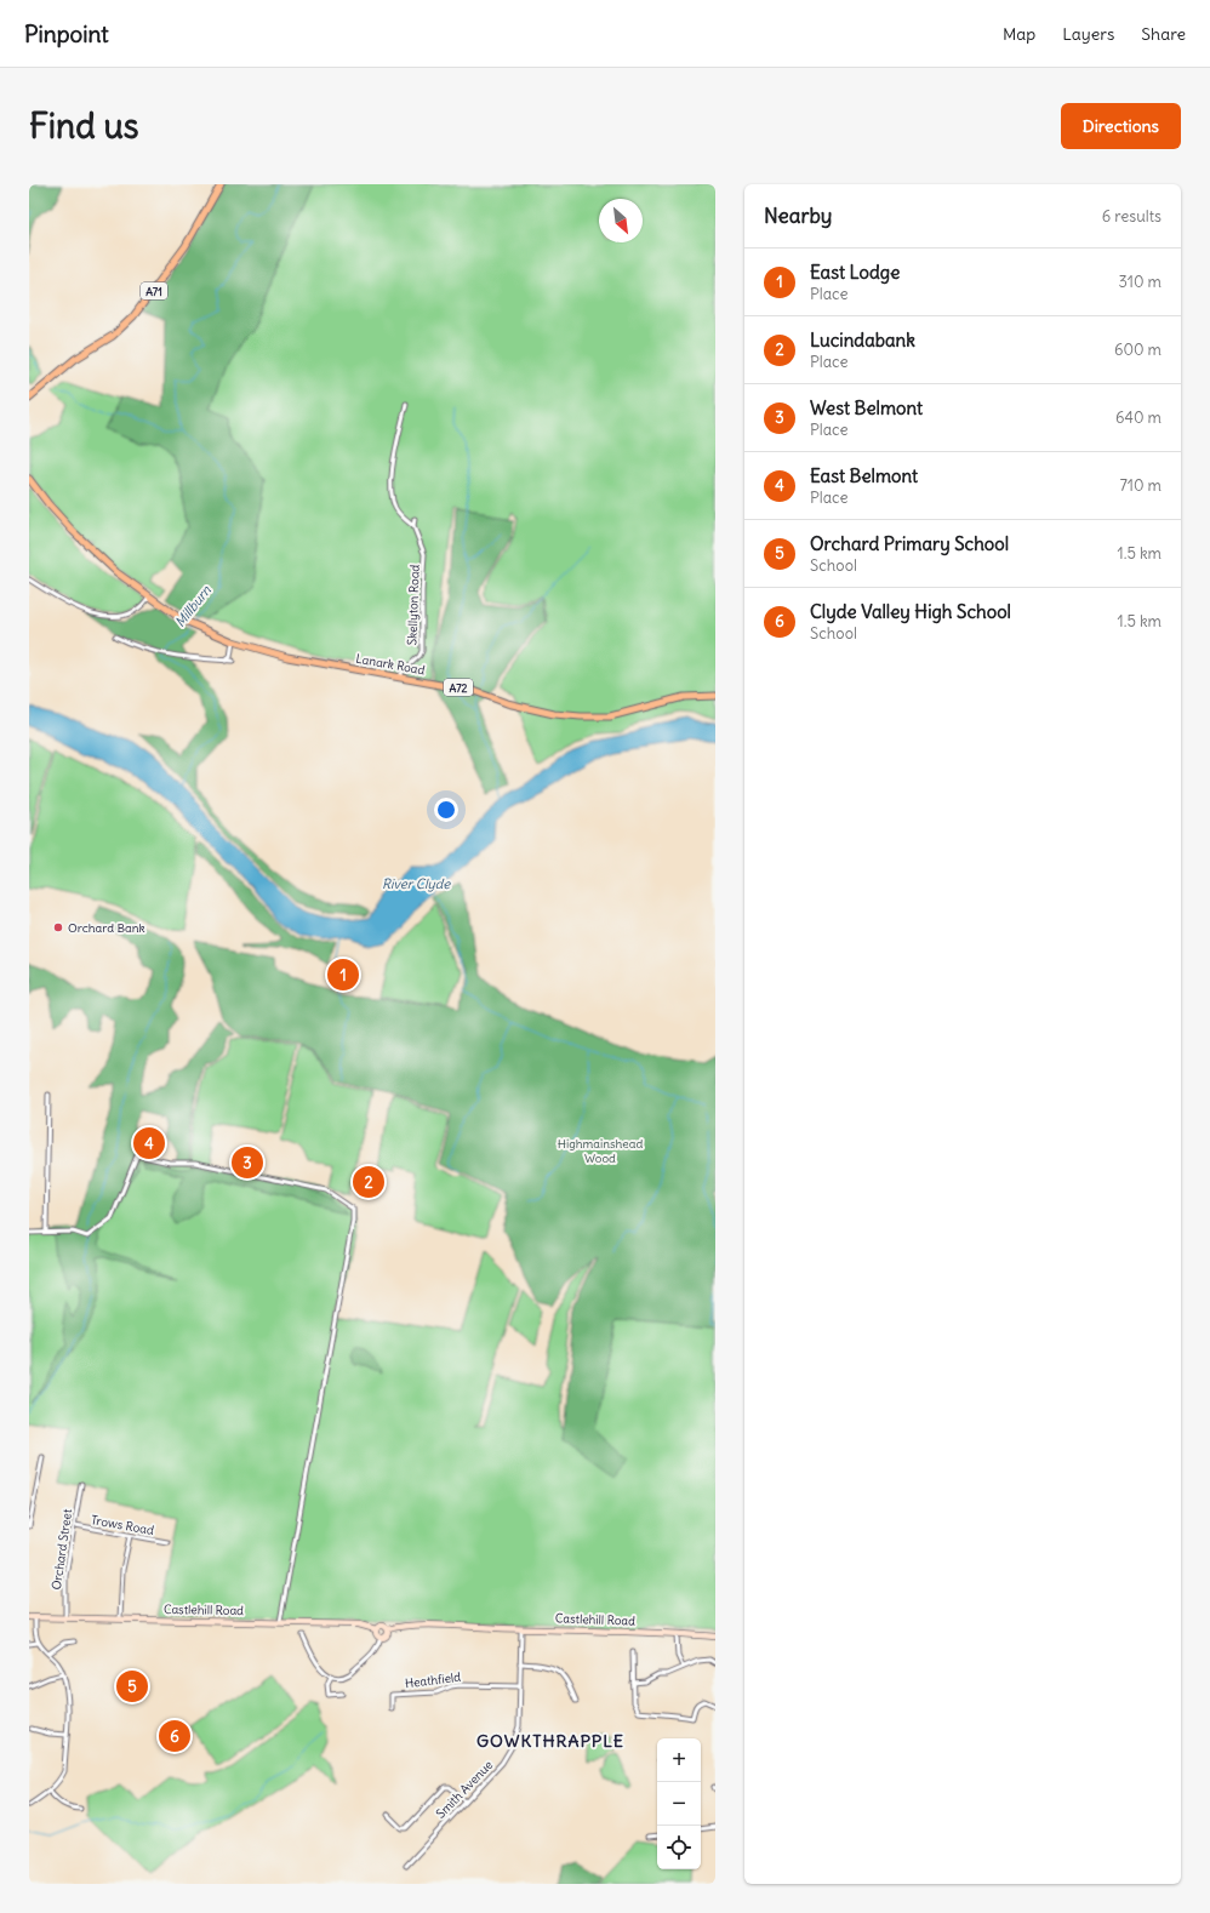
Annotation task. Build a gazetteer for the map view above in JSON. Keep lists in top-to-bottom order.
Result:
{
  "streets": {
    "main road": [
      "A71",
      "Lanark Road",
      "A72",
      "Castlehill Road"
    ],
    "street": [
      "Skellyton Road",
      "Trows Road",
      "Orchard Street",
      "Heathfield",
      "Smith Avenue"
    ]
  },
  "crossings": [
    ["Skellyton Road", "Lanark Road"],
    ["Trows Road", "Orchard Street"],
    ["Orchard Street", "Castlehill Road"],
    ["Castlehill Road", "Smith Avenue"],
    ["Heathfield", "Smith Avenue"]
  ],
  "districts": ["GOWKTHRAPPLE"],
  "water": ["Millburn", "River Clyde"],
  "parks": ["Highmainshead Wood"],
  "places": ["Orchard Bank"],
  "north": "bottom right",
  "page": {
    "header": "Pinpoint",
    "nav": ["Map", "Layers", "Share"],
    "buttons": "Directions",
    "title": "Find us",
    "heading": ["Nearby", "6 results"],
    "list": [
      {
        "mark": "1",
        "name": "East Lodge",
        "note": "Place",
        "value": "310 m"
      },
      {
        "mark": "2",
        "name": "Lucindabank",
        "note": "Place",
        "value": "600 m"
      },
      {
        "mark": "3",
        "name": "West Belmont",
        "note": "Place",
        "value": "640 m"
      },
      {
        "mark": "4",
        "name": "East Belmont",
        "note": "Place",
        "value": "710 m"
      },
      {
        "mark": "5",
        "name": "Orchard Primary School",
        "note": "School",
        "value": "1.5 km"
      },
      {
        "mark": "6",
        "name": "Clyde Valley High School",
        "note": "School",
        "value": "1.5 km"
      }
    ],
    "pins": [
      "1",
      "4",
      "3",
      "2",
      "5",
      "6"
    ],
    "map_buttons": ["+", "−"]
  }
}
